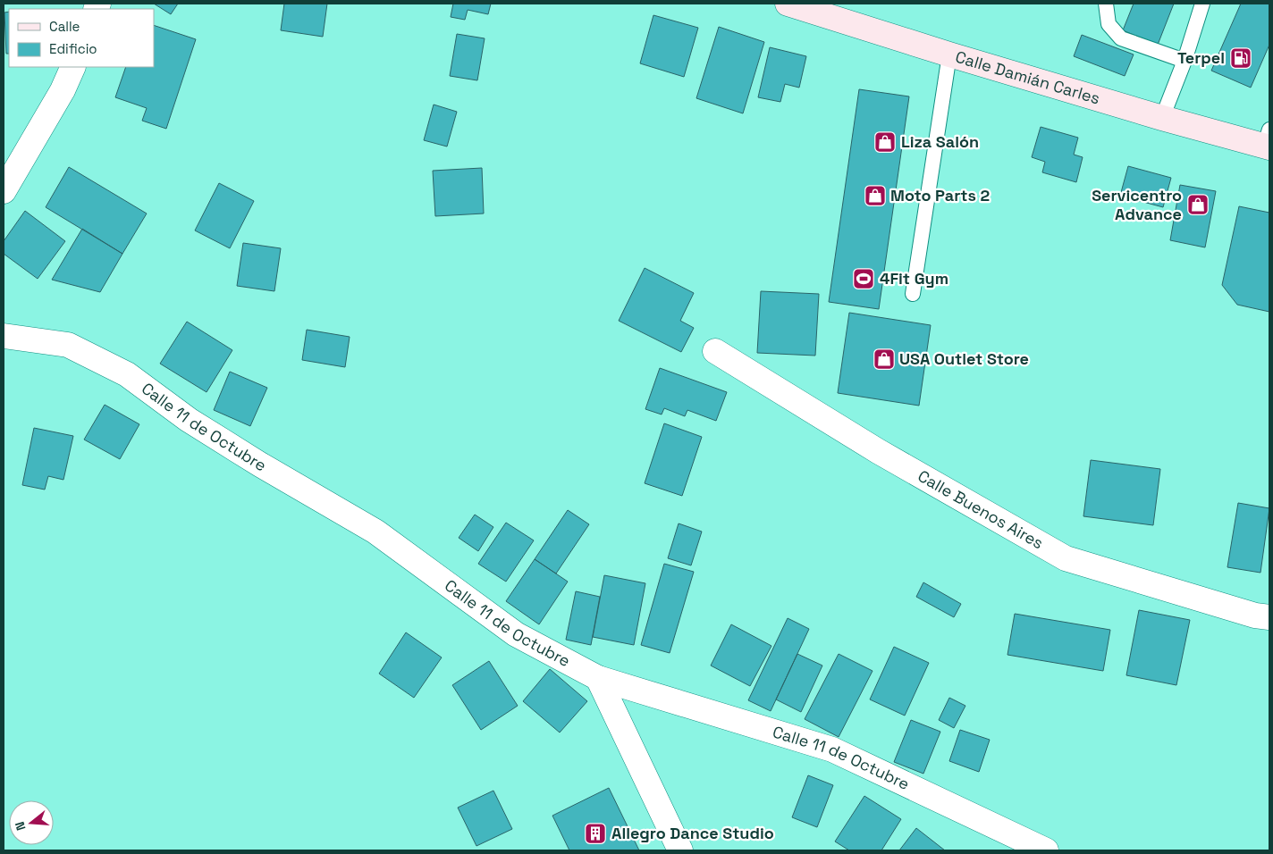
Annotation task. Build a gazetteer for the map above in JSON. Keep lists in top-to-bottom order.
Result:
{
  "streets": {
    "street": ["Calle Damián Carles", "Calle 11 de Octubre", "Calle Buenos Aires"]
  },
  "places": {
    "fuel station": ["Terpel"],
    "shop": [
      "Liza Salón",
      "Moto Parts 2",
      "Servicentro Advance",
      "USA Outlet Store"
    ],
    "sports": ["4Fit Gym"],
    "building": ["Allegro Dance Studio"]
  },
  "legend": ["Calle", "Edificio"],
  "north": "left"
}
